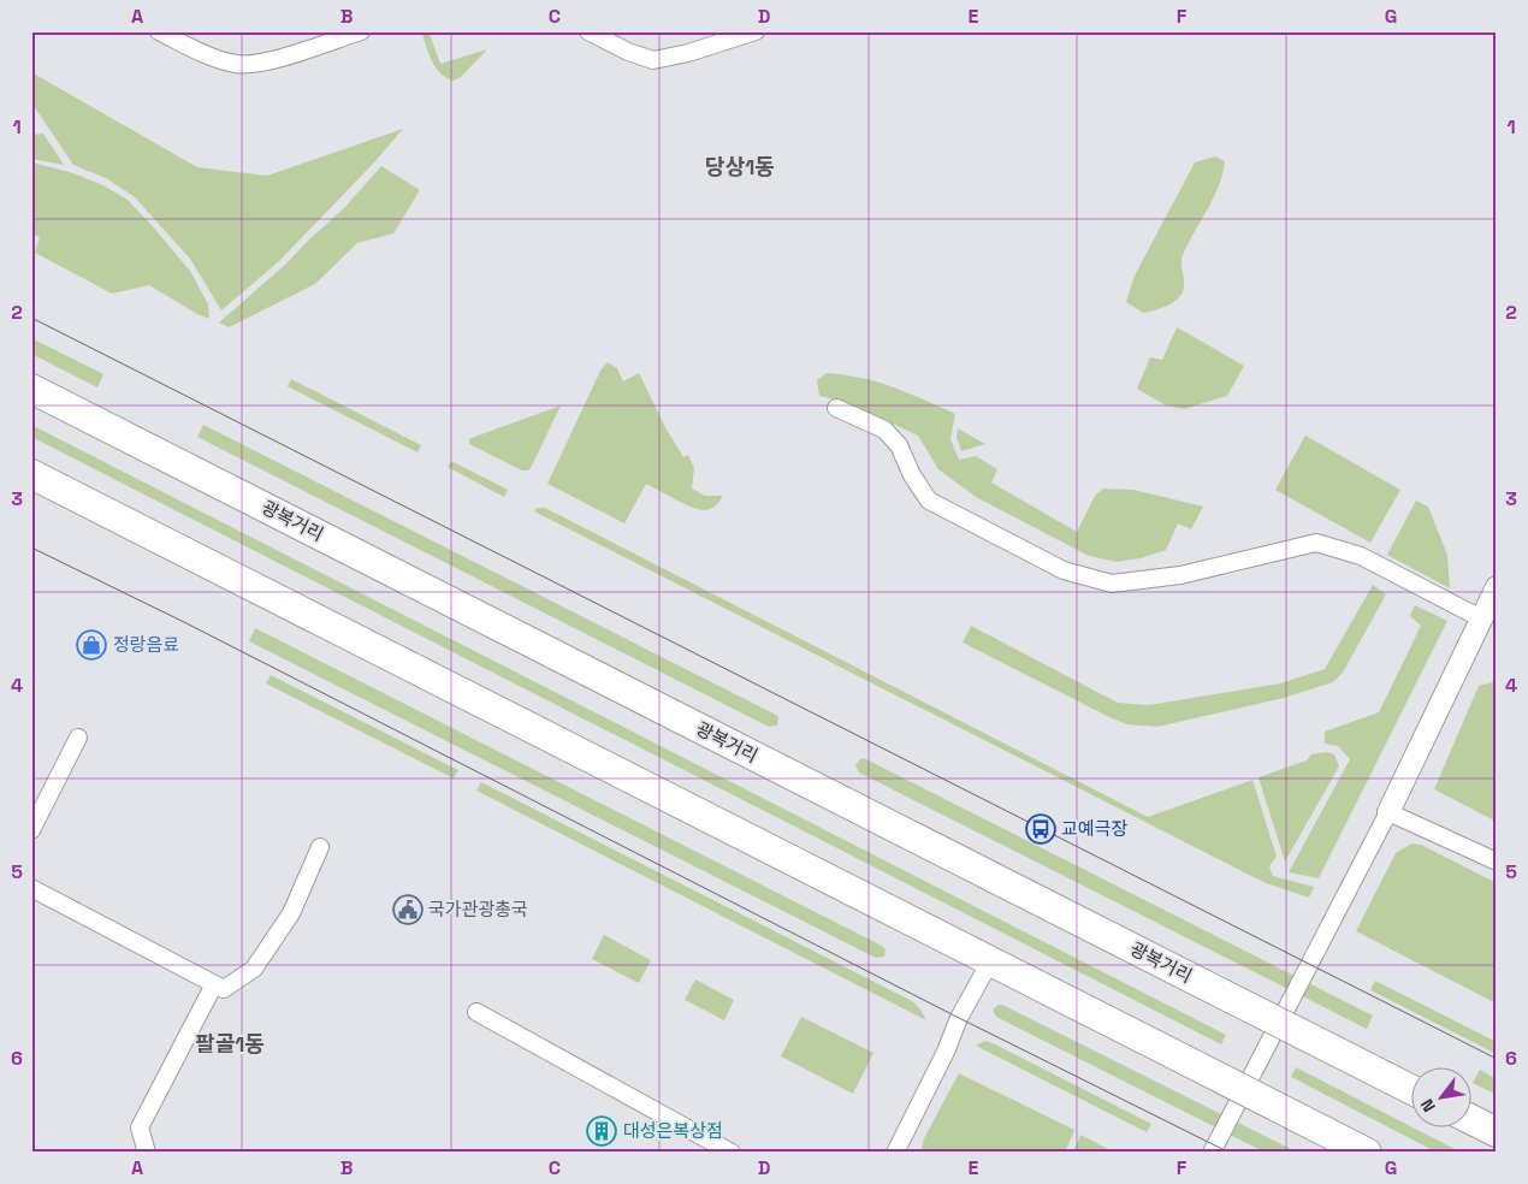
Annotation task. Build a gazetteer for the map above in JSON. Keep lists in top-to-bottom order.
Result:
{
  "streets": {
    "highway": ["광복거리"]
  },
  "districts": ["당상1동", "팔골1동"],
  "places": {
    "shop": ["정랑음료"],
    "bus stop": ["교예극장"],
    "public building": ["국가관광총국"],
    "building": ["대성은복상점"]
  },
  "north": "bottom left",
  "grid": {
    "columns": [
      "A",
      "B",
      "C",
      "D",
      "E",
      "F",
      "G"
    ],
    "rows": [
      "1",
      "2",
      "3",
      "4",
      "5",
      "6"
    ]
  }
}
